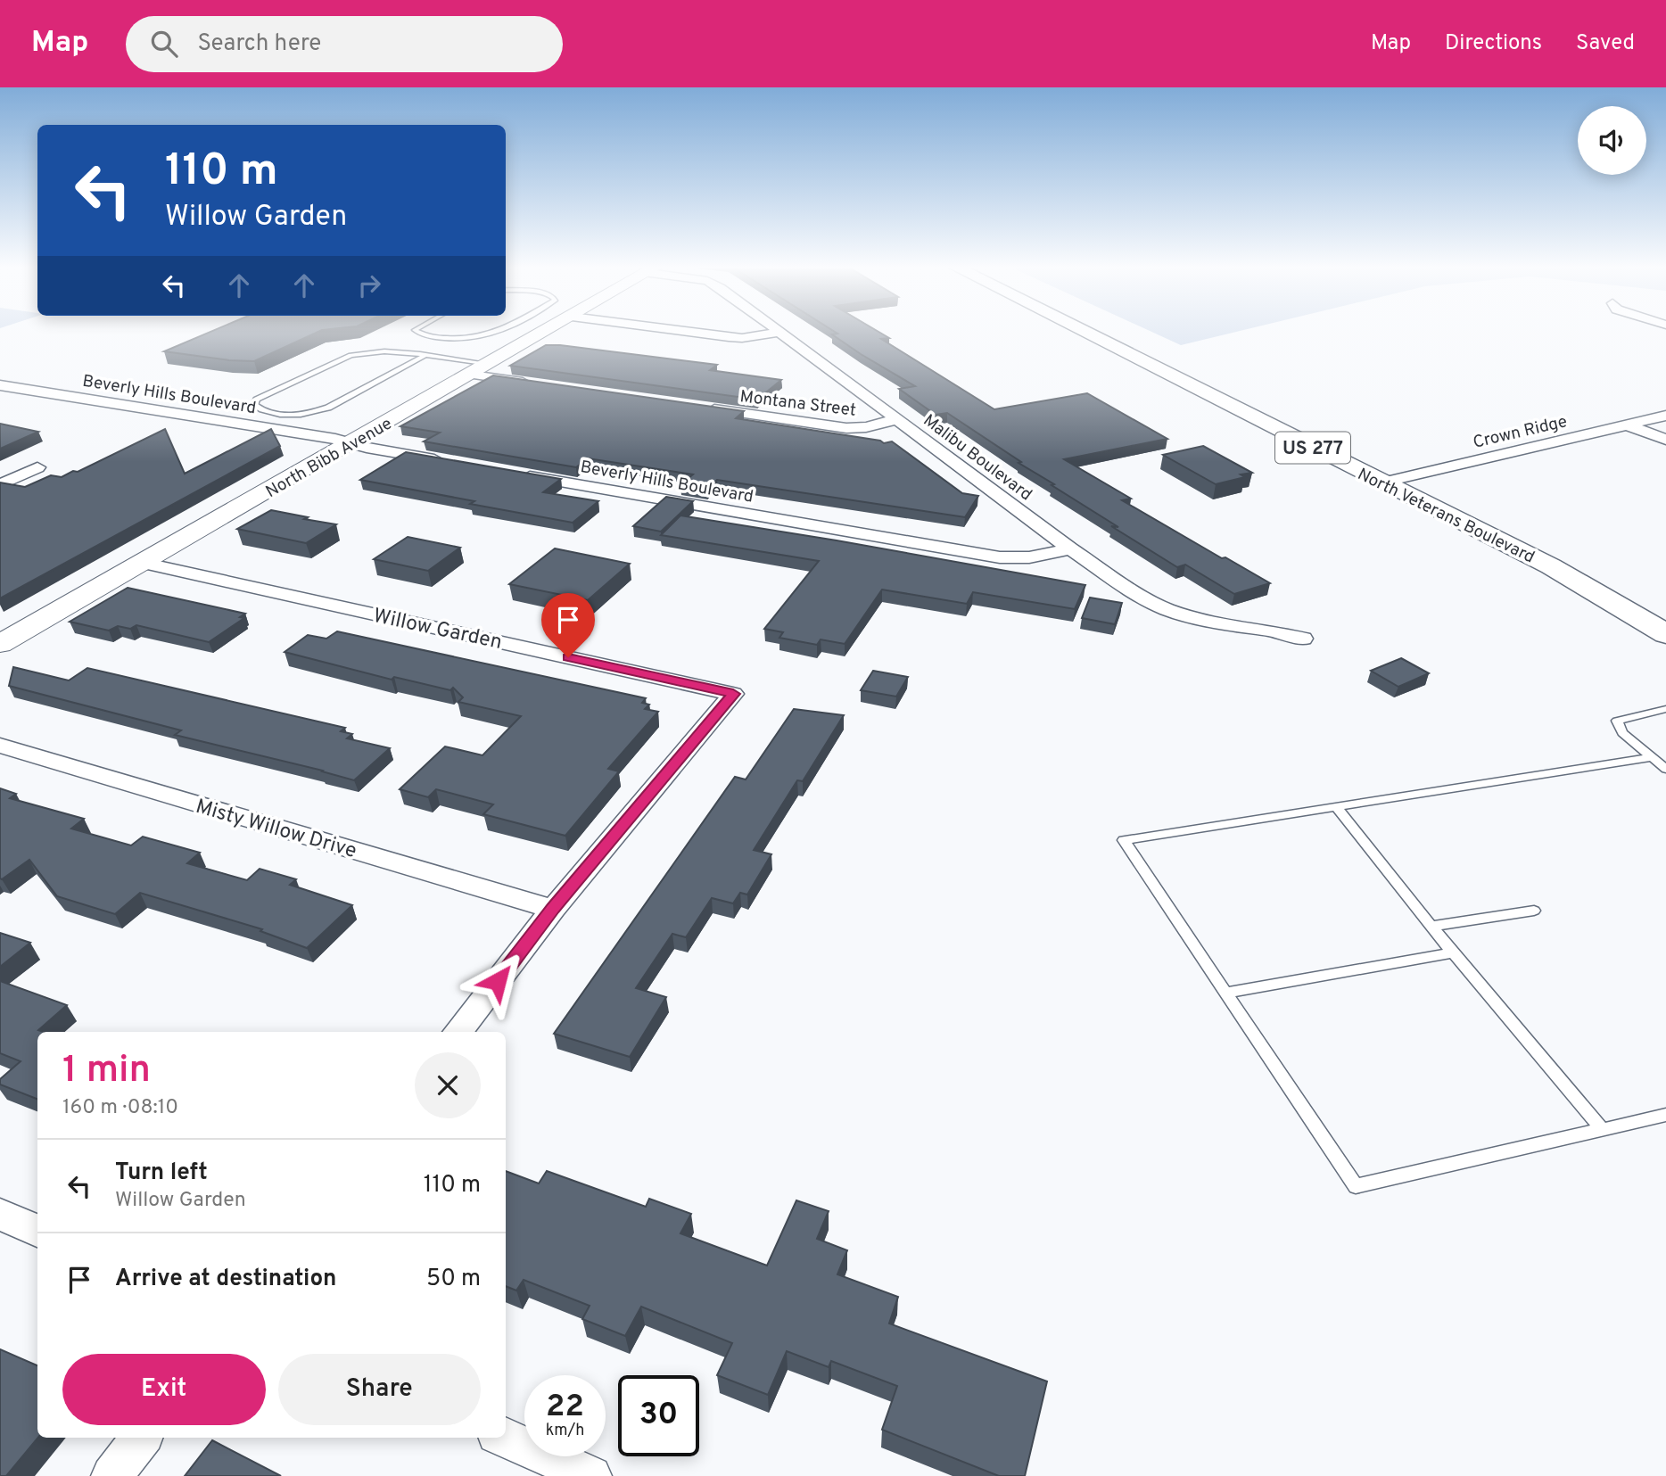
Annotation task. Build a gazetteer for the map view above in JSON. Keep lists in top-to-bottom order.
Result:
{
  "streets": {
    "highway": ["US 277", "North Veterans Boulevard"],
    "main road": ["North Bibb Avenue"],
    "street": [
      "Beverly Hills Boulevard",
      "Montana Street",
      "Crown Ridge",
      "Malibu Boulevard",
      "Willow Garden",
      "Misty Willow Drive"
    ]
  },
  "crossings": [
    ["Beverly Hills Boulevard", "North Bibb Avenue"],
    ["Beverly Hills Boulevard", "Malibu Boulevard"],
    ["Montana Street", "Malibu Boulevard"],
    ["Crown Ridge", "North Veterans Boulevard"],
    ["North Bibb Avenue", "Willow Garden"],
    ["Willow Garden", "Misty Willow Drive"]
  ],
  "page": {
    "header": "Map",
    "search": "Search here",
    "nav": ["Map", "Directions", "Saved"],
    "turn": ["110 m", "Willow Garden"],
    "heading": ["1 min", "160 m · 08:10"],
    "list": [
      {
        "name": "Turn left",
        "note": "Willow Garden",
        "value": "110 m"
      },
      {
        "name": "Arrive at destination",
        "value": "50 m"
      }
    ],
    "buttons": ["Exit", "Share"],
    "speed": "22 km/h",
    "limit": "30"
  }
}
